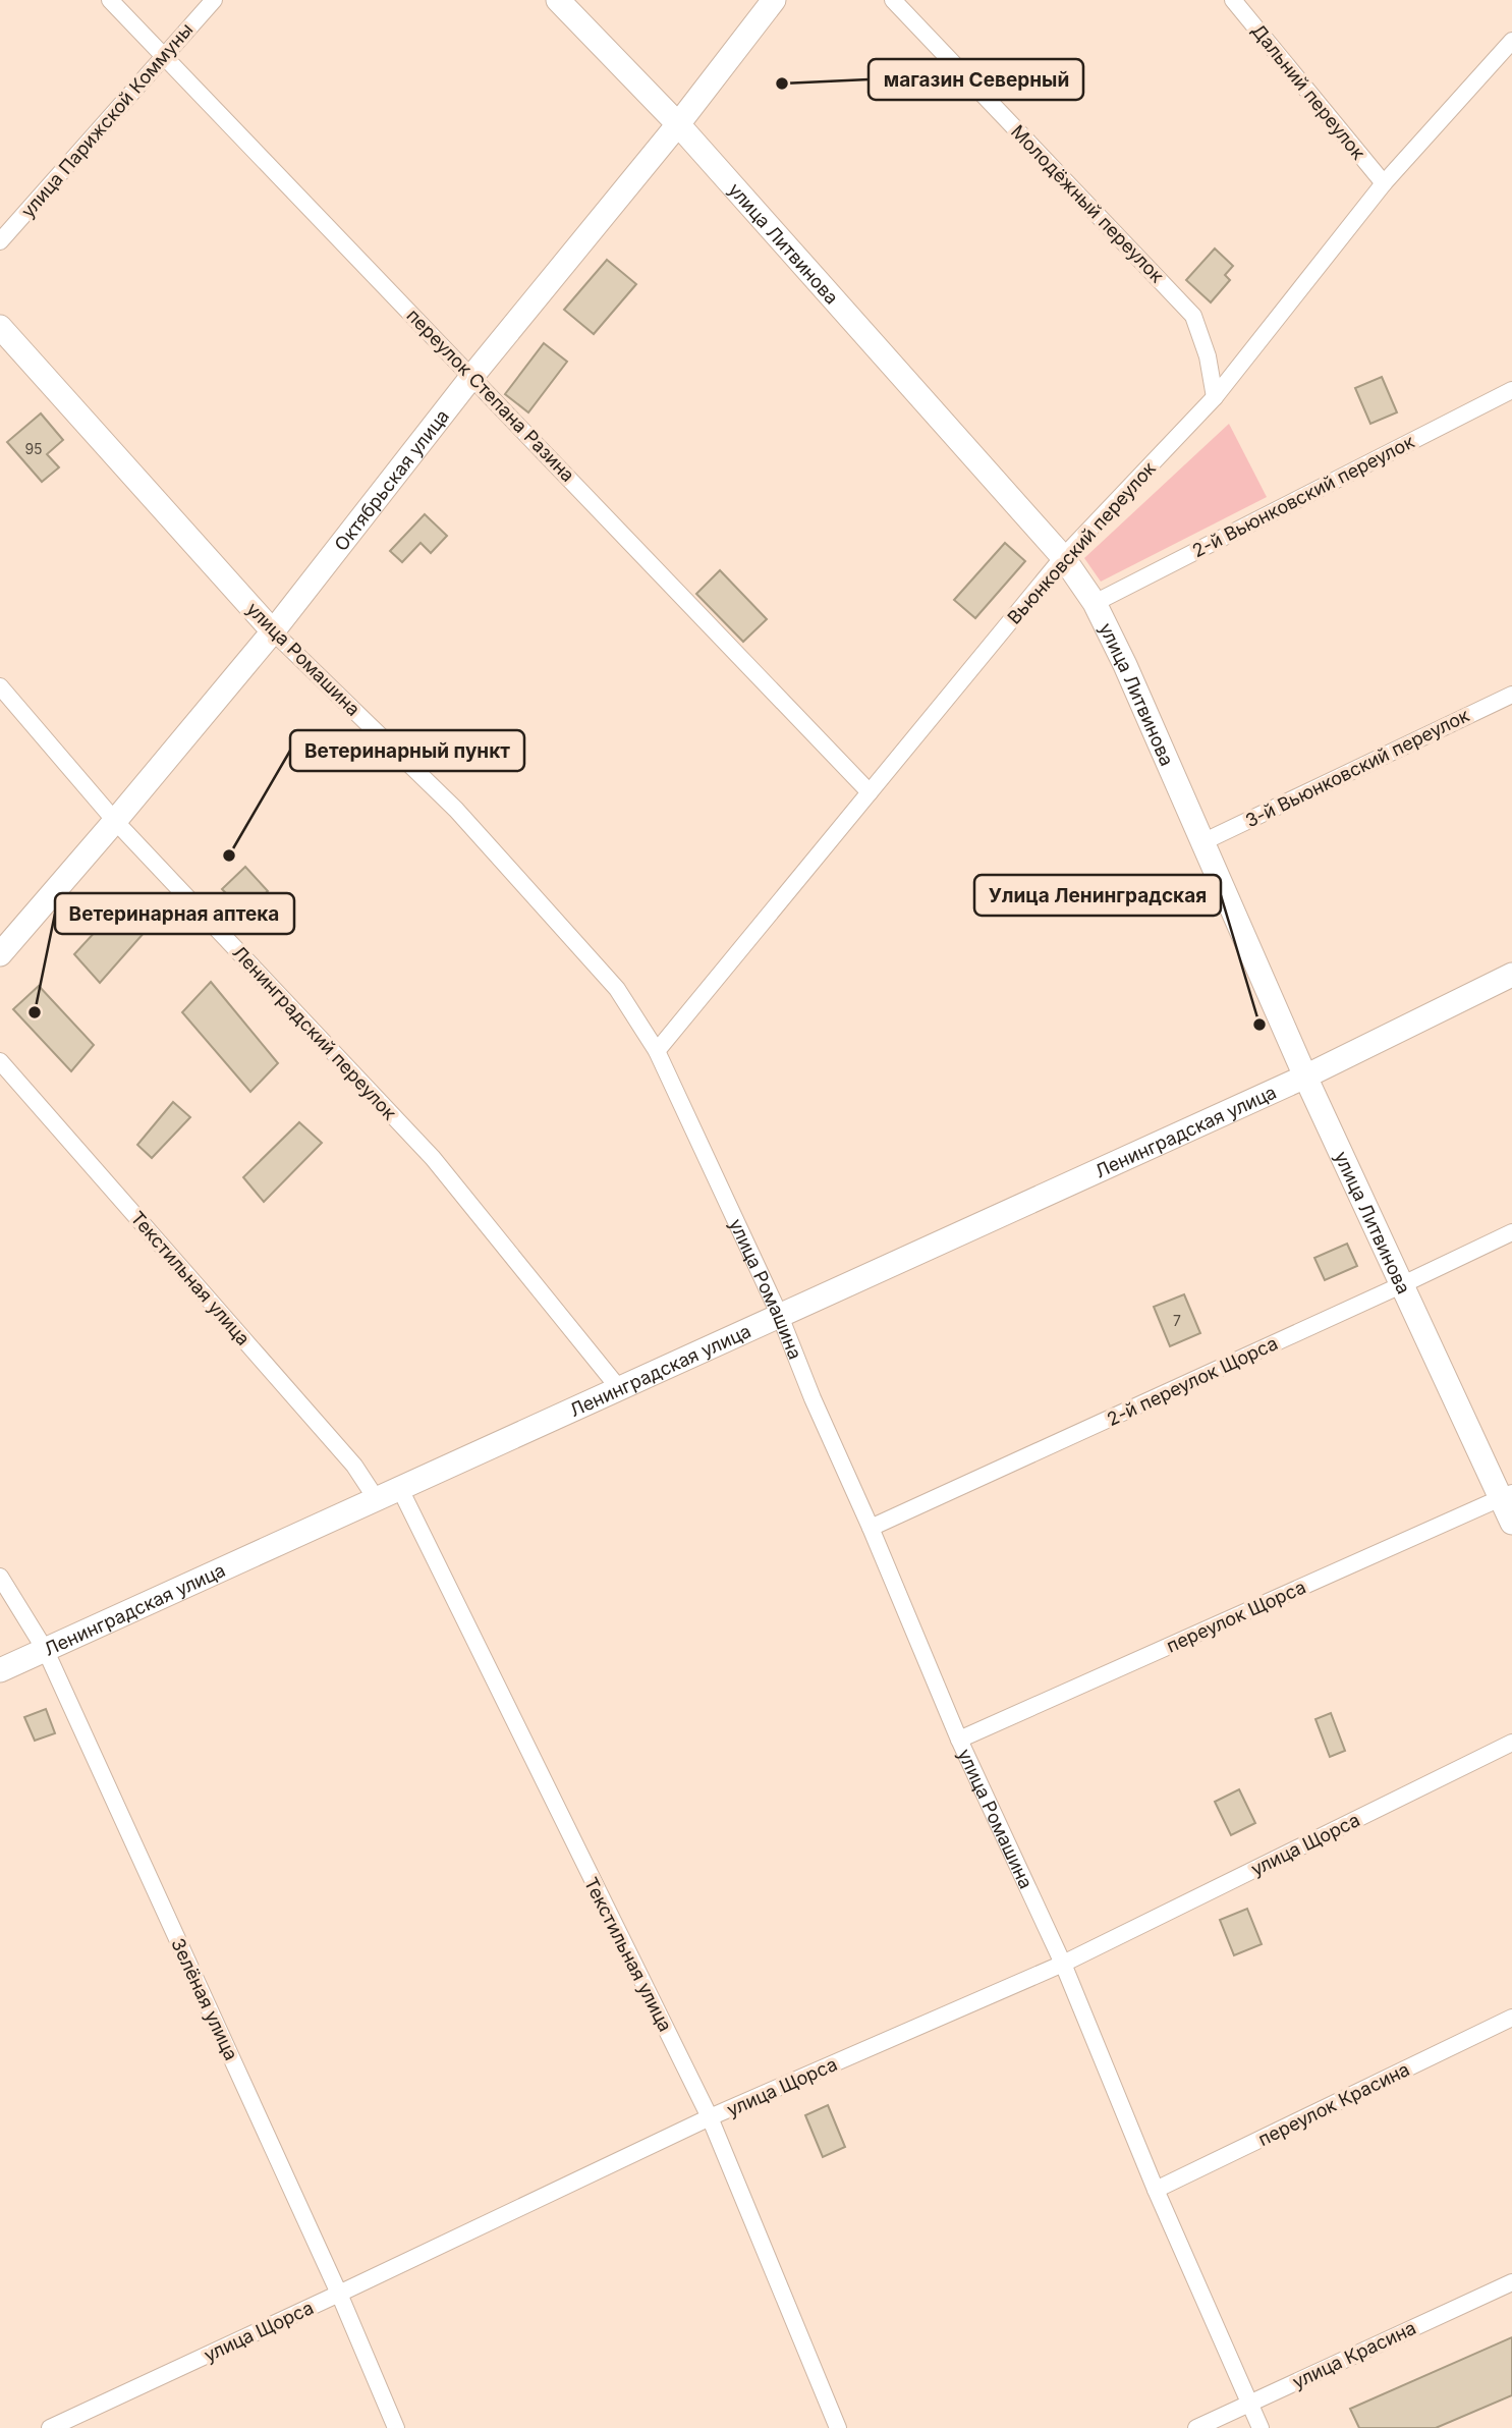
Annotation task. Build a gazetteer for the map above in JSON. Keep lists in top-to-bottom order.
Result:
{
  "streets": {
    "main road": [
      "улица Литвинова",
      "Октябрьская улица",
      "улица Ромашина",
      "Ленинградская улица"
    ],
    "street": [
      "Дальний переулок",
      "улица Парижской Коммуны",
      "Молодёжный переулок",
      "переулок Степана Разина",
      "2-й Вьюнковский переулок",
      "Вьюнковский переулок",
      "3-й Вьюнковский переулок",
      "Ленинградский переулок",
      "Текстильная улица",
      "2-й переулок Щорса",
      "переулок Щорса",
      "улица Щорса",
      "Зелёная улица",
      "переулок Красина",
      "улица Красина"
    ]
  },
  "crossings": [
    ["Дальний переулок", "Вьюнковский переулок"],
    ["улица Парижской Коммуны", "переулок Степана Разина"],
    ["Молодёжный переулок", "Вьюнковский переулок"],
    ["улица Литвинова", "Октябрьская улица"],
    ["улица Литвинова", "2-й Вьюнковский переулок"],
    ["улица Литвинова", "Вьюнковский переулок"],
    ["улица Литвинова", "3-й Вьюнковский переулок"],
    ["улица Литвинова", "Ленинградская улица"],
    ["улица Литвинова", "2-й переулок Щорса"],
    ["улица Литвинова", "переулок Щорса"],
    ["переулок Степана Разина", "Октябрьская улица"],
    ["переулок Степана Разина", "Вьюнковский переулок"],
    ["Октябрьская улица", "улица Ромашина"],
    ["Октябрьская улица", "Ленинградский переулок"],
    ["Вьюнковский переулок", "улица Ромашина"],
    ["улица Ромашина", "Ленинградская улица"],
    ["улица Ромашина", "2-й переулок Щорса"],
    ["улица Ромашина", "переулок Щорса"],
    ["улица Ромашина", "улица Щорса"],
    ["улица Ромашина", "переулок Красина"],
    ["улица Ромашина", "улица Красина"],
    ["Ленинградский переулок", "Ленинградская улица"],
    ["Ленинградская улица", "Текстильная улица"],
    ["Ленинградская улица", "Зелёная улица"],
    ["Текстильная улица", "улица Щорса"],
    ["улица Щорса", "Зелёная улица"]
  ],
  "places": [
    "магазин Северный",
    "Ветеринарный пункт",
    "Ветеринарная аптека",
    "Улица Ленинградская"
  ],
  "house_numbers": ["95", "7"]
}
